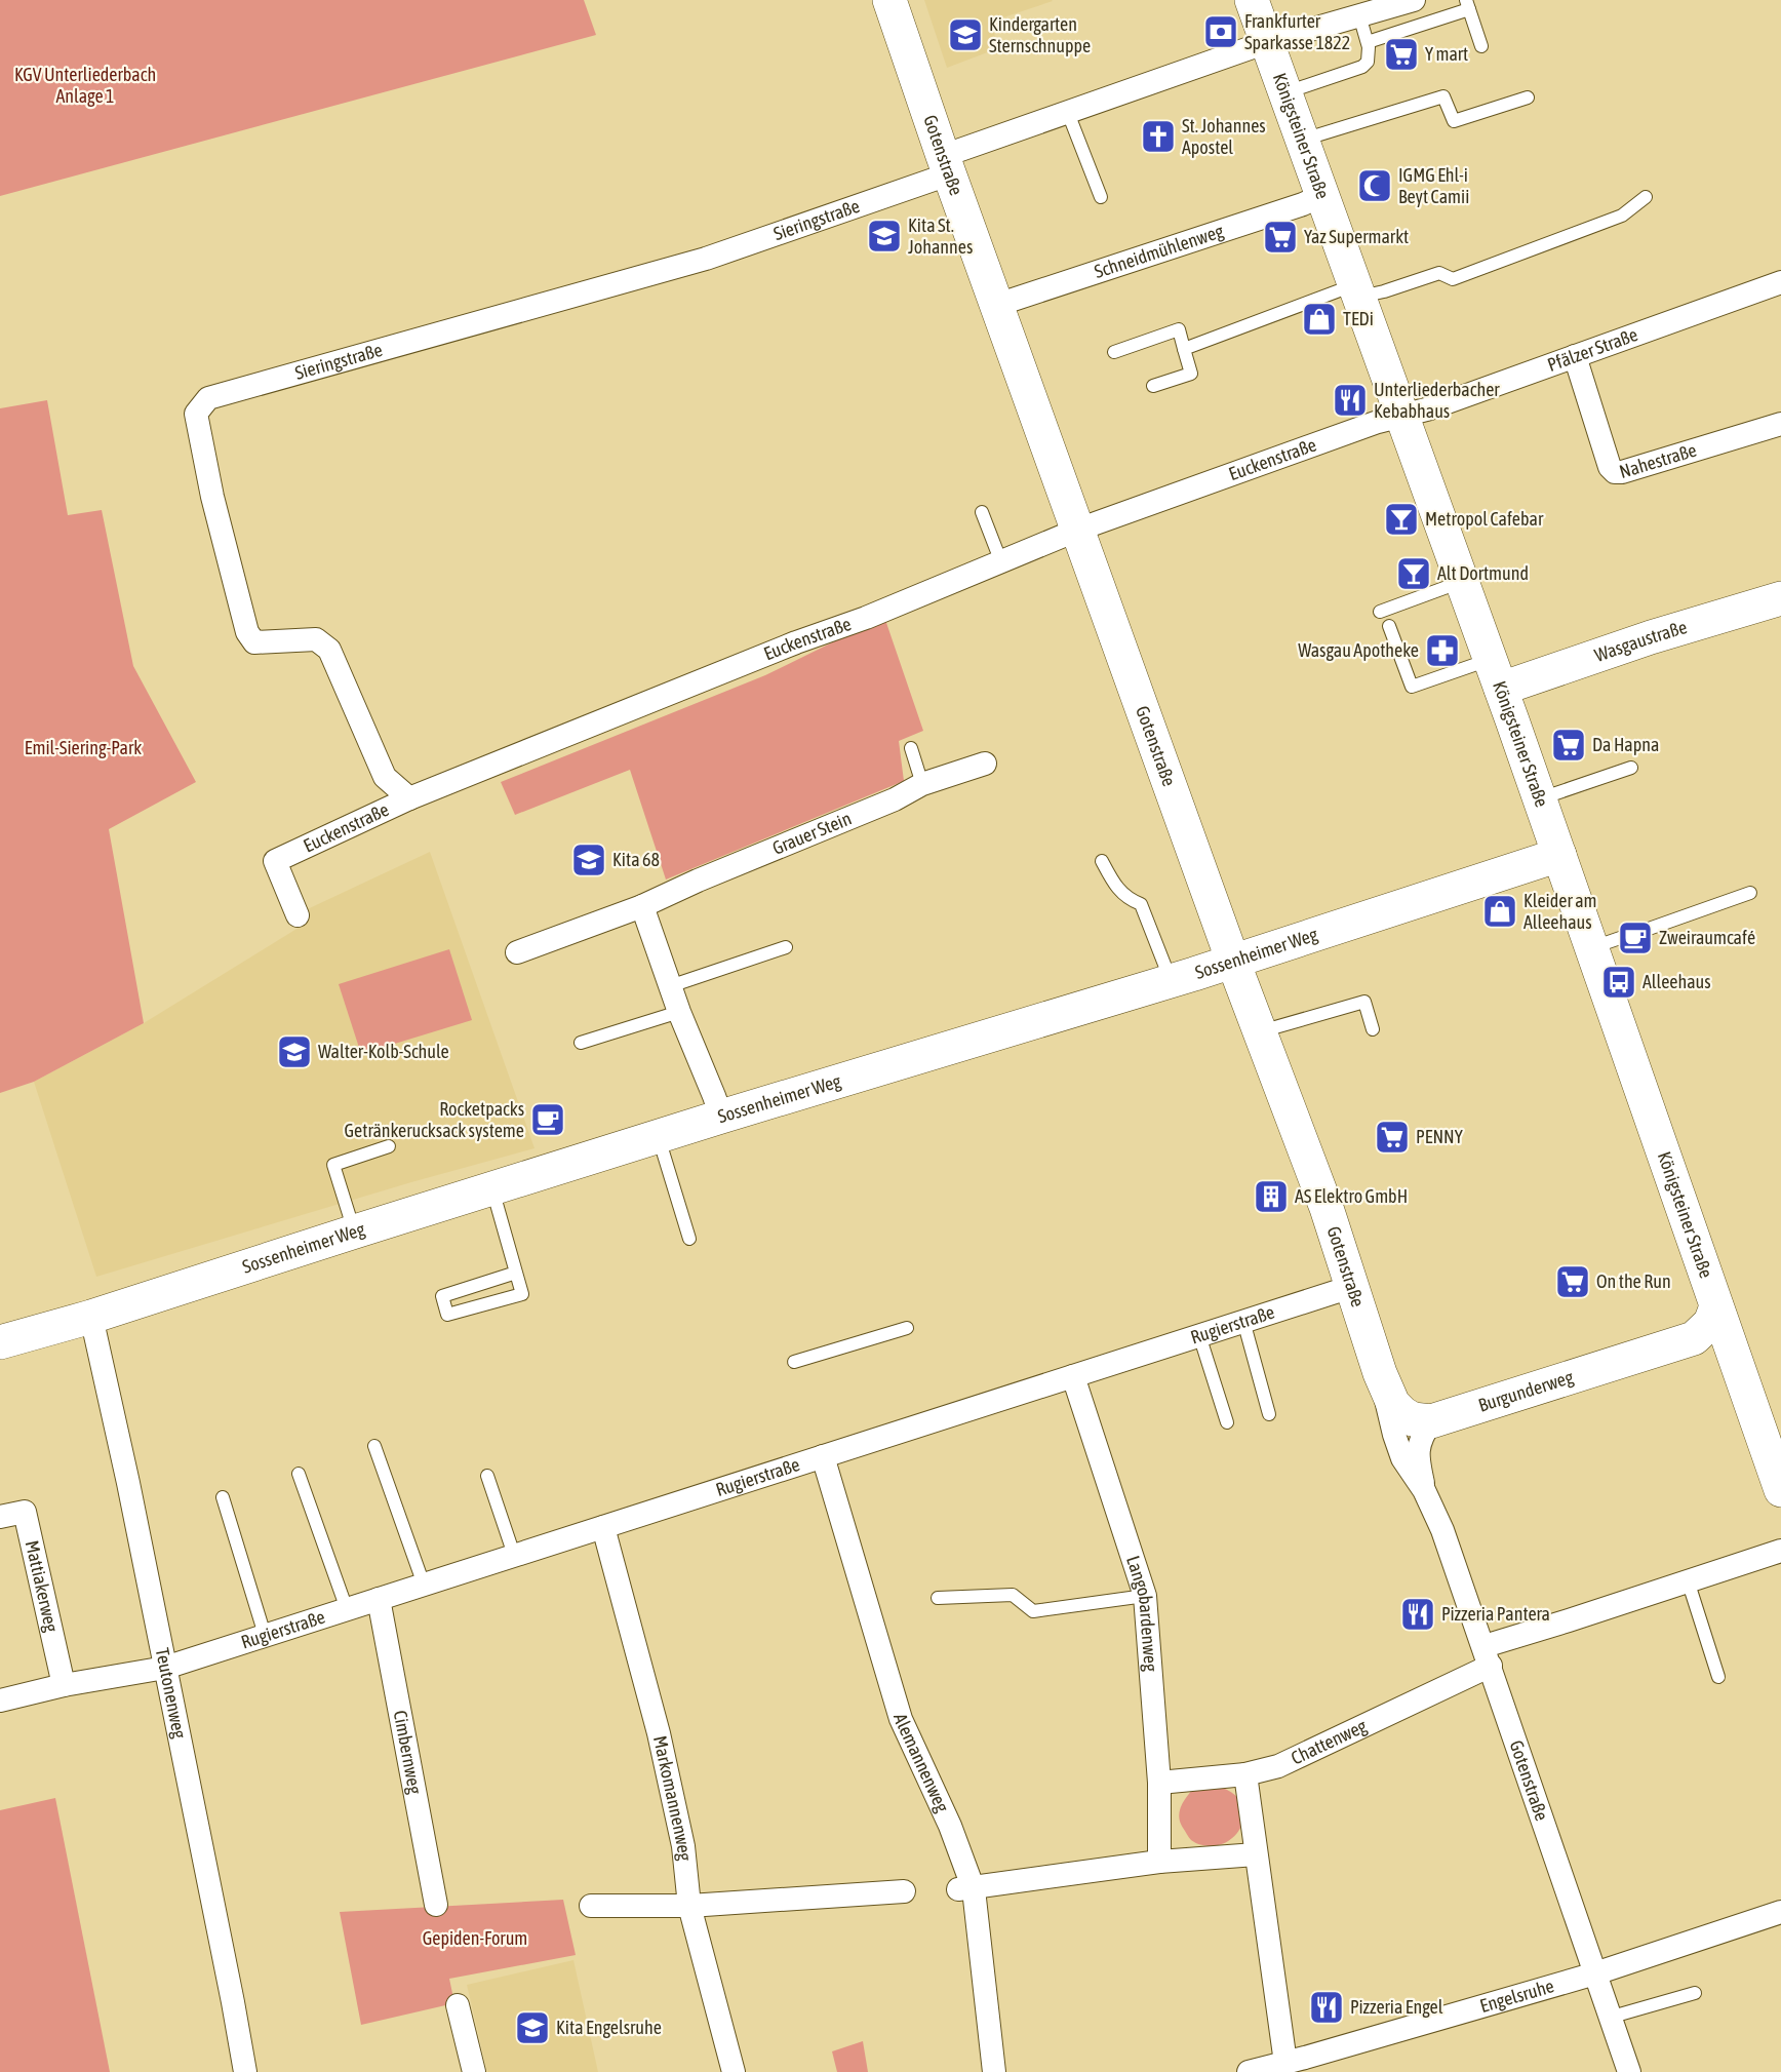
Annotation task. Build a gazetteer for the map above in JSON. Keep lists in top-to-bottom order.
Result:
{
  "streets": {
    "main road": [
      "Königsteiner Straße",
      "Gotenstraße",
      "Wasgaustraße",
      "Sossenheimer Weg",
      "Burgunderweg"
    ],
    "street": [
      "Sieringstraße",
      "Schneidmühlenweg",
      "Pfälzer Straße",
      "Nahestraße",
      "Euckenstraße",
      "Grauer Stein",
      "Rugierstraße",
      "Mattiakerweg",
      "Langobardenweg",
      "Teutonenweg",
      "Chattenweg",
      "Cimbernweg",
      "Alemannenweg",
      "Markomannenweg",
      "Engelsruhe"
    ]
  },
  "crossings": [
    ["Königsteiner Straße", "Sieringstraße"],
    ["Königsteiner Straße", "Schneidmühlenweg"],
    ["Königsteiner Straße", "Pfälzer Straße"],
    ["Königsteiner Straße", "Euckenstraße"],
    ["Königsteiner Straße", "Wasgaustraße"],
    ["Königsteiner Straße", "Sossenheimer Weg"],
    ["Gotenstraße", "Sieringstraße"],
    ["Gotenstraße", "Schneidmühlenweg"],
    ["Gotenstraße", "Euckenstraße"],
    ["Gotenstraße", "Sossenheimer Weg"],
    ["Gotenstraße", "Rugierstraße"],
    ["Gotenstraße", "Burgunderweg"],
    ["Gotenstraße", "Chattenweg"],
    ["Gotenstraße", "Engelsruhe"],
    ["Sieringstraße", "Euckenstraße"],
    ["Pfälzer Straße", "Nahestraße"],
    ["Pfälzer Straße", "Euckenstraße"],
    ["Sossenheimer Weg", "Teutonenweg"],
    ["Rugierstraße", "Langobardenweg"],
    ["Rugierstraße", "Teutonenweg"],
    ["Rugierstraße", "Cimbernweg"],
    ["Rugierstraße", "Alemannenweg"],
    ["Rugierstraße", "Markomannenweg"],
    ["Langobardenweg", "Chattenweg"]
  ],
  "parks": ["KGV Unterliederbach Anlage 1", "Emil-Siering-Park", "Gepiden-Forum"],
  "places": {
    "bank": ["Frankfurter Sparkasse 1822"],
    "school or university": [
      "Kindergarten Sternschnuppe",
      "Kita St. Johannes",
      "Kita 68",
      "Walter-Kolb-Schule",
      "Kita Engelsruhe"
    ],
    "supermarket": [
      "Y mart",
      "Yaz Supermarkt",
      "Da Hapna",
      "PENNY",
      "On the Run"
    ],
    "church": ["St. Johannes Apostel"],
    "mosque": ["IGMG Ehl-i Beyt Camii"],
    "shop": ["TEDi", "Kleider am Alleehaus"],
    "restaurant": ["Unterliederbacher Kebabhaus", "Pizzeria Pantera", "Pizzeria Engel"],
    "bar": ["Metropol Cafebar", "Alt Dortmund"],
    "pharmacy": ["Wasgau Apotheke"],
    "cafe": ["Zweiraumcafé", "Rocketpacks Getränkerucksack systeme"],
    "bus stop": ["Alleehaus"],
    "building": ["AS Elektro GmbH"]
  }
}
